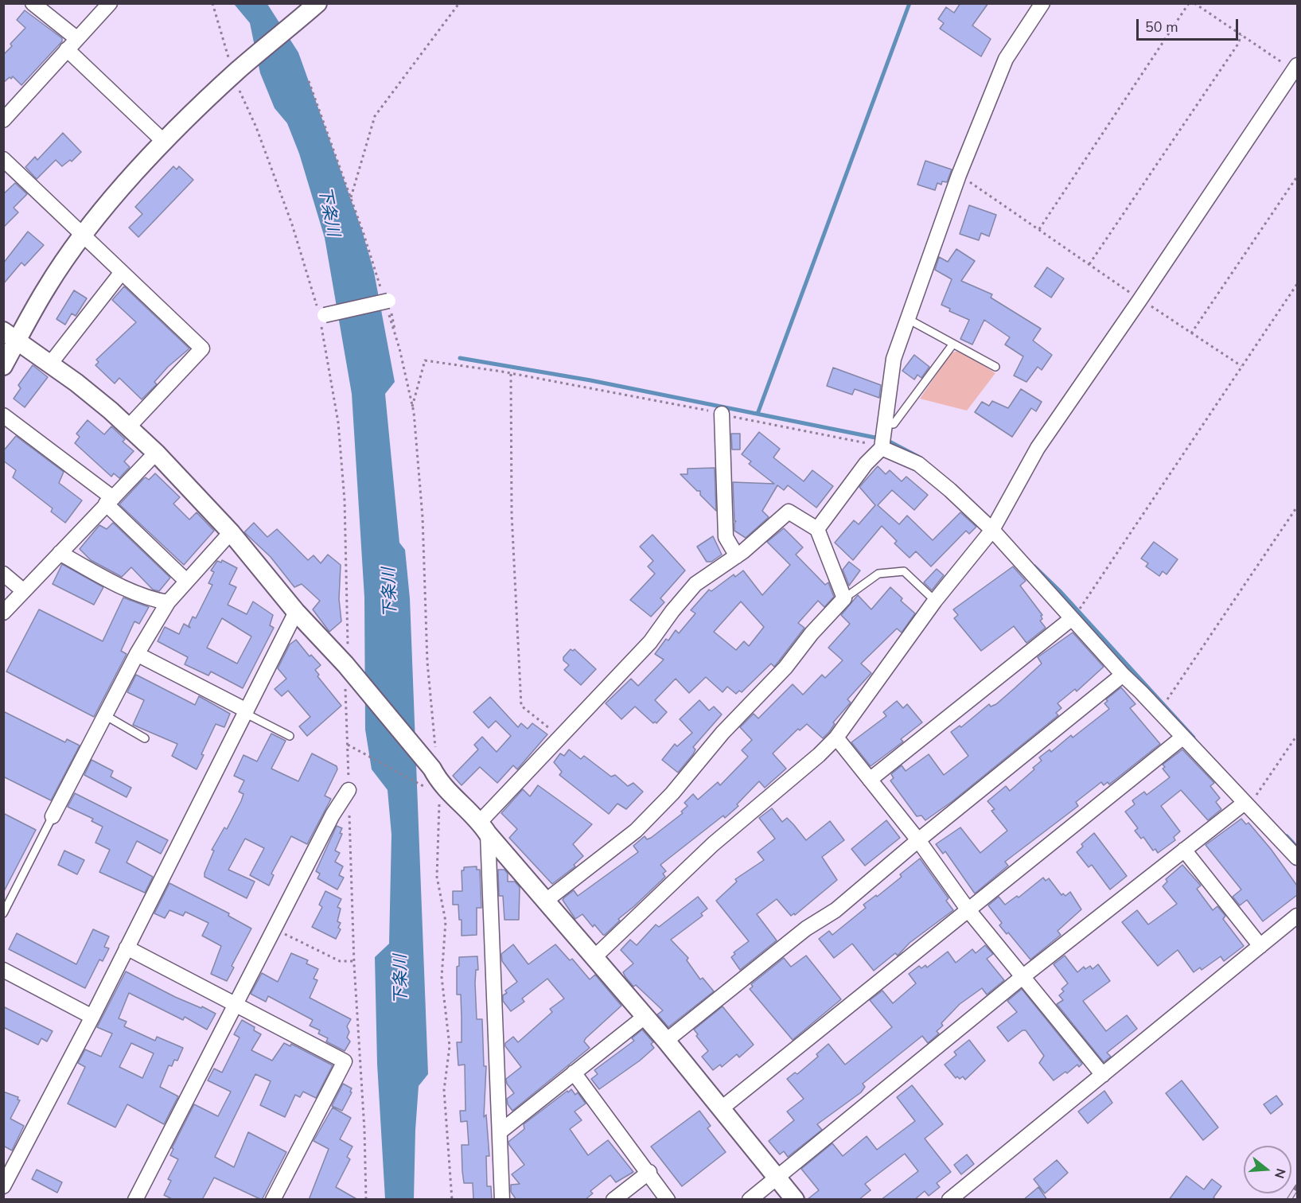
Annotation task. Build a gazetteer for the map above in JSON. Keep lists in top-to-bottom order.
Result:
{
  "water": ["下条川"],
  "scale_bar": "50 m",
  "north": "right"
}
